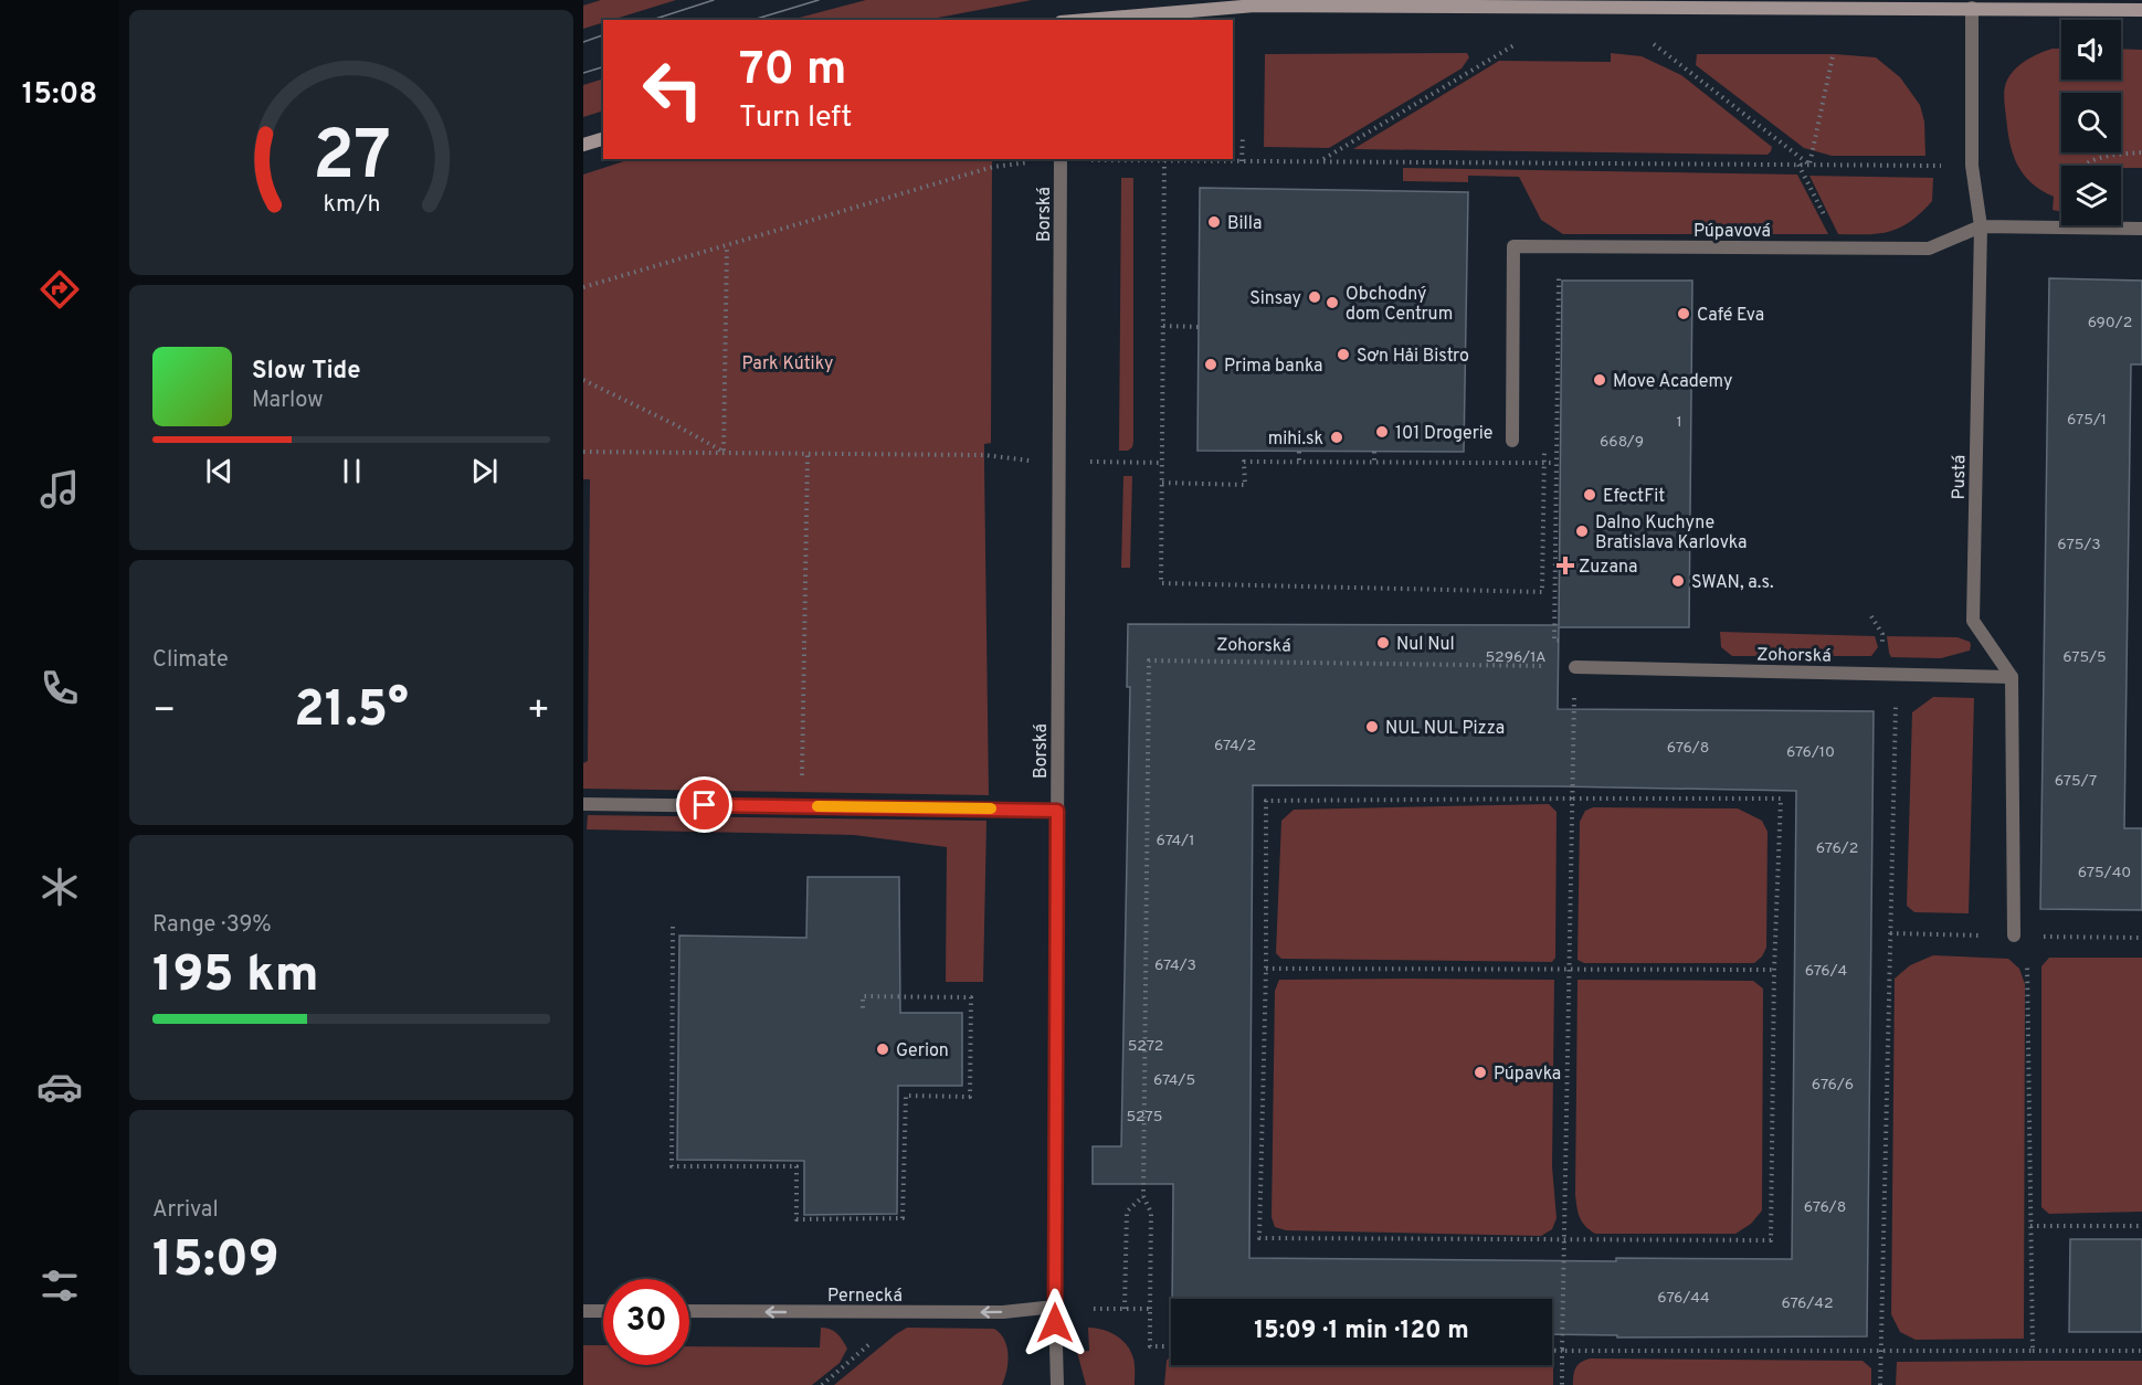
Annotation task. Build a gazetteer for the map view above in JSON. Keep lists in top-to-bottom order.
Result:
{
  "streets": {
    "street": [
      "Borská",
      "Púpavová",
      "Pustá",
      "Zohorská",
      "Pernecká"
    ]
  },
  "crossings": [
    ["Borská", "Pernecká"],
    ["Púpavová", "Pustá"],
    ["Pustá", "Zohorská"]
  ],
  "one_way": ["Pernecká"],
  "parks": ["Park Kútiky"],
  "places": {
    "other": [
      "Billa",
      "Sinsay",
      "Obchodný dom Centrum",
      "Café Eva",
      "Sơn Hải Bistro",
      "Prima banka",
      "Move Academy",
      "101 Drogerie",
      "mihi.sk",
      "EfectFit",
      "Dalno Kuchyne Bratislava Karlovka",
      "SWAN, a.s.",
      "Nul Nul",
      "NUL NUL Pizza",
      "Gerion",
      "Púpavka"
    ],
    "health": ["Zuzana"]
  },
  "house_numbers": [
    "690/2",
    "675/1",
    "1",
    "668/9",
    "675/3",
    "5296/1A",
    "675/5",
    "674/2",
    "676/8",
    "676/10",
    "675/7",
    "674/1",
    "676/2",
    "675/40",
    "674/3",
    "676/4",
    "5272",
    "674/5",
    "676/6",
    "5275",
    "676/8",
    "676/44",
    "676/42"
  ],
  "page": {
    "tabs": "15:08",
    "turn": ["70 m", "Turn left"],
    "song": ["Slow Tide", "Marlow"],
    "tile": [
      "Climate",
      ["Range · 39%", "195 km"],
      ["Arrival", "15:09"]
    ],
    "heat": ["−", "21.5°", "+"],
    "limit": "30",
    "trip": "15:09 · 1 min · 120 m",
    "gauge": ["27", "km/h"]
  }
}
